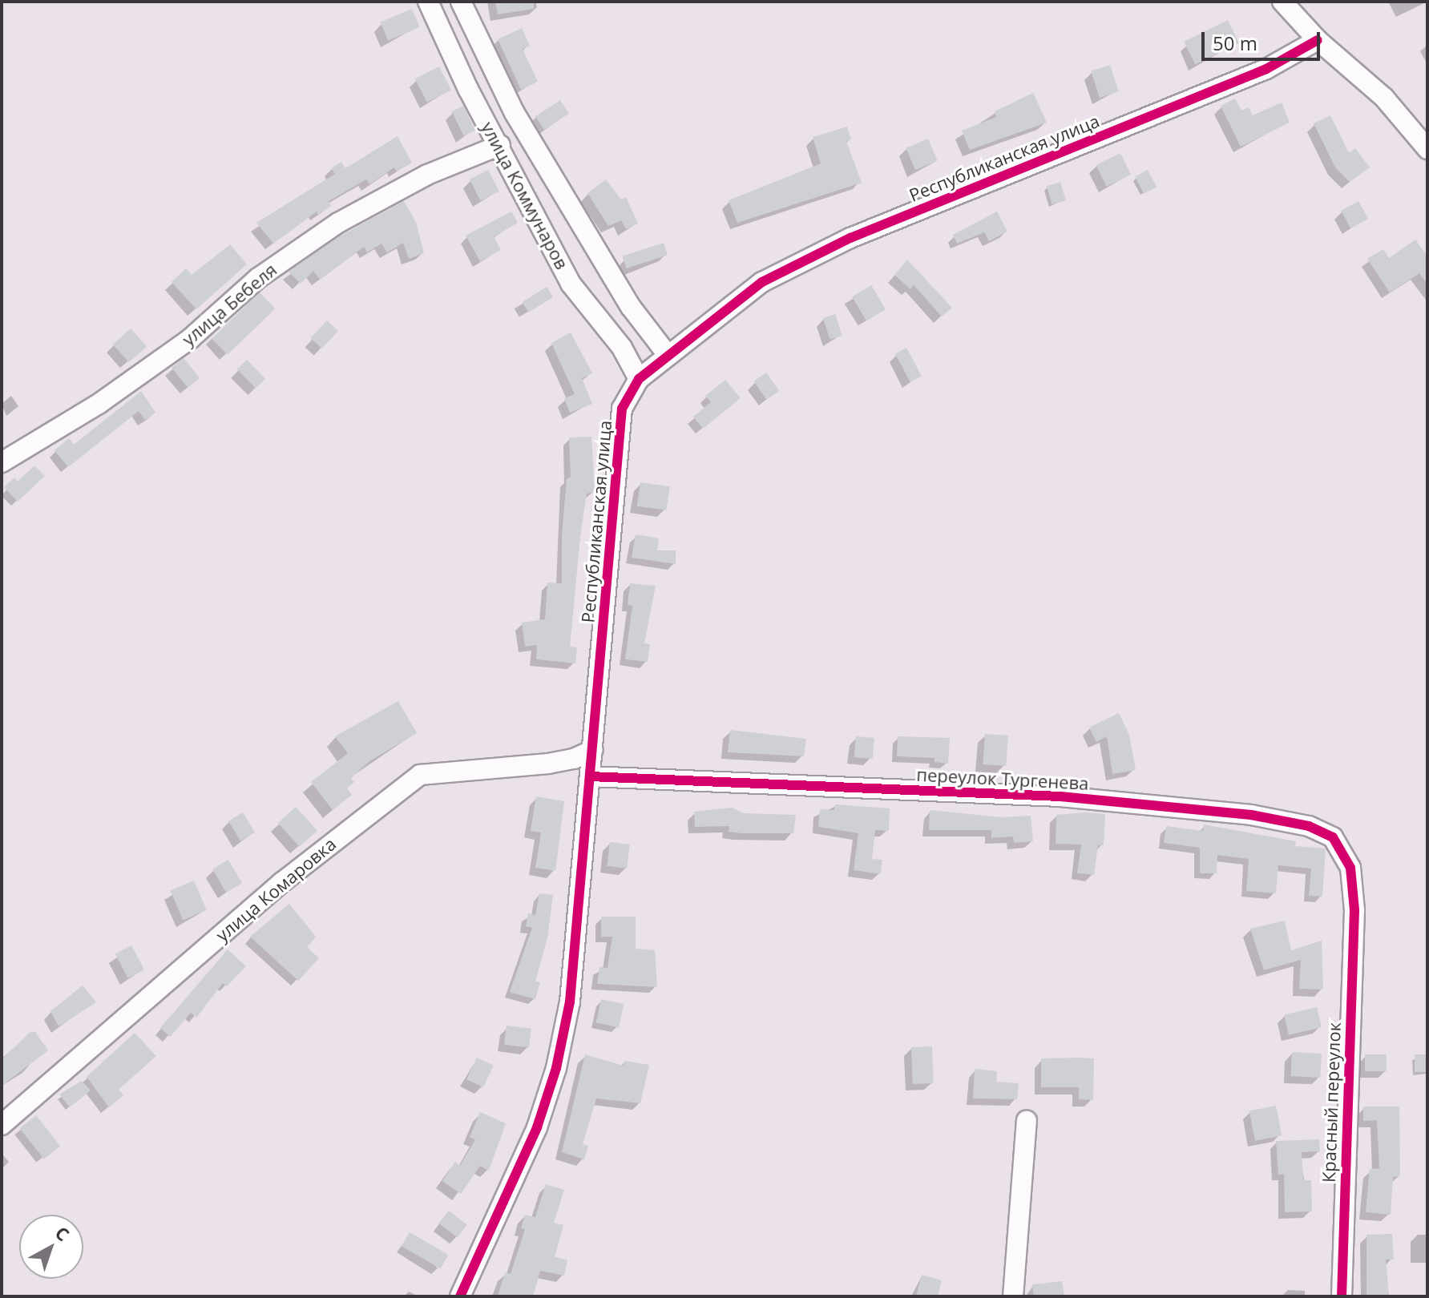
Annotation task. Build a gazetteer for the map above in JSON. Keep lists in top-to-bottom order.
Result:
{
  "streets": {
    "street": [
      "Республиканская улица",
      "улица Коммунаров",
      "улица Бебеля",
      "переулок Тургенева",
      "улица Комаровка",
      "Красный переулок"
    ]
  },
  "crossings": [
    ["Республиканская улица", "улица Коммунаров"],
    ["Республиканская улица", "переулок Тургенева"],
    ["Республиканская улица", "улица Комаровка"],
    ["улица Коммунаров", "улица Бебеля"],
    ["переулок Тургенева", "Красный переулок"]
  ],
  "scale_bar": "50 m",
  "north": "top right"
}
